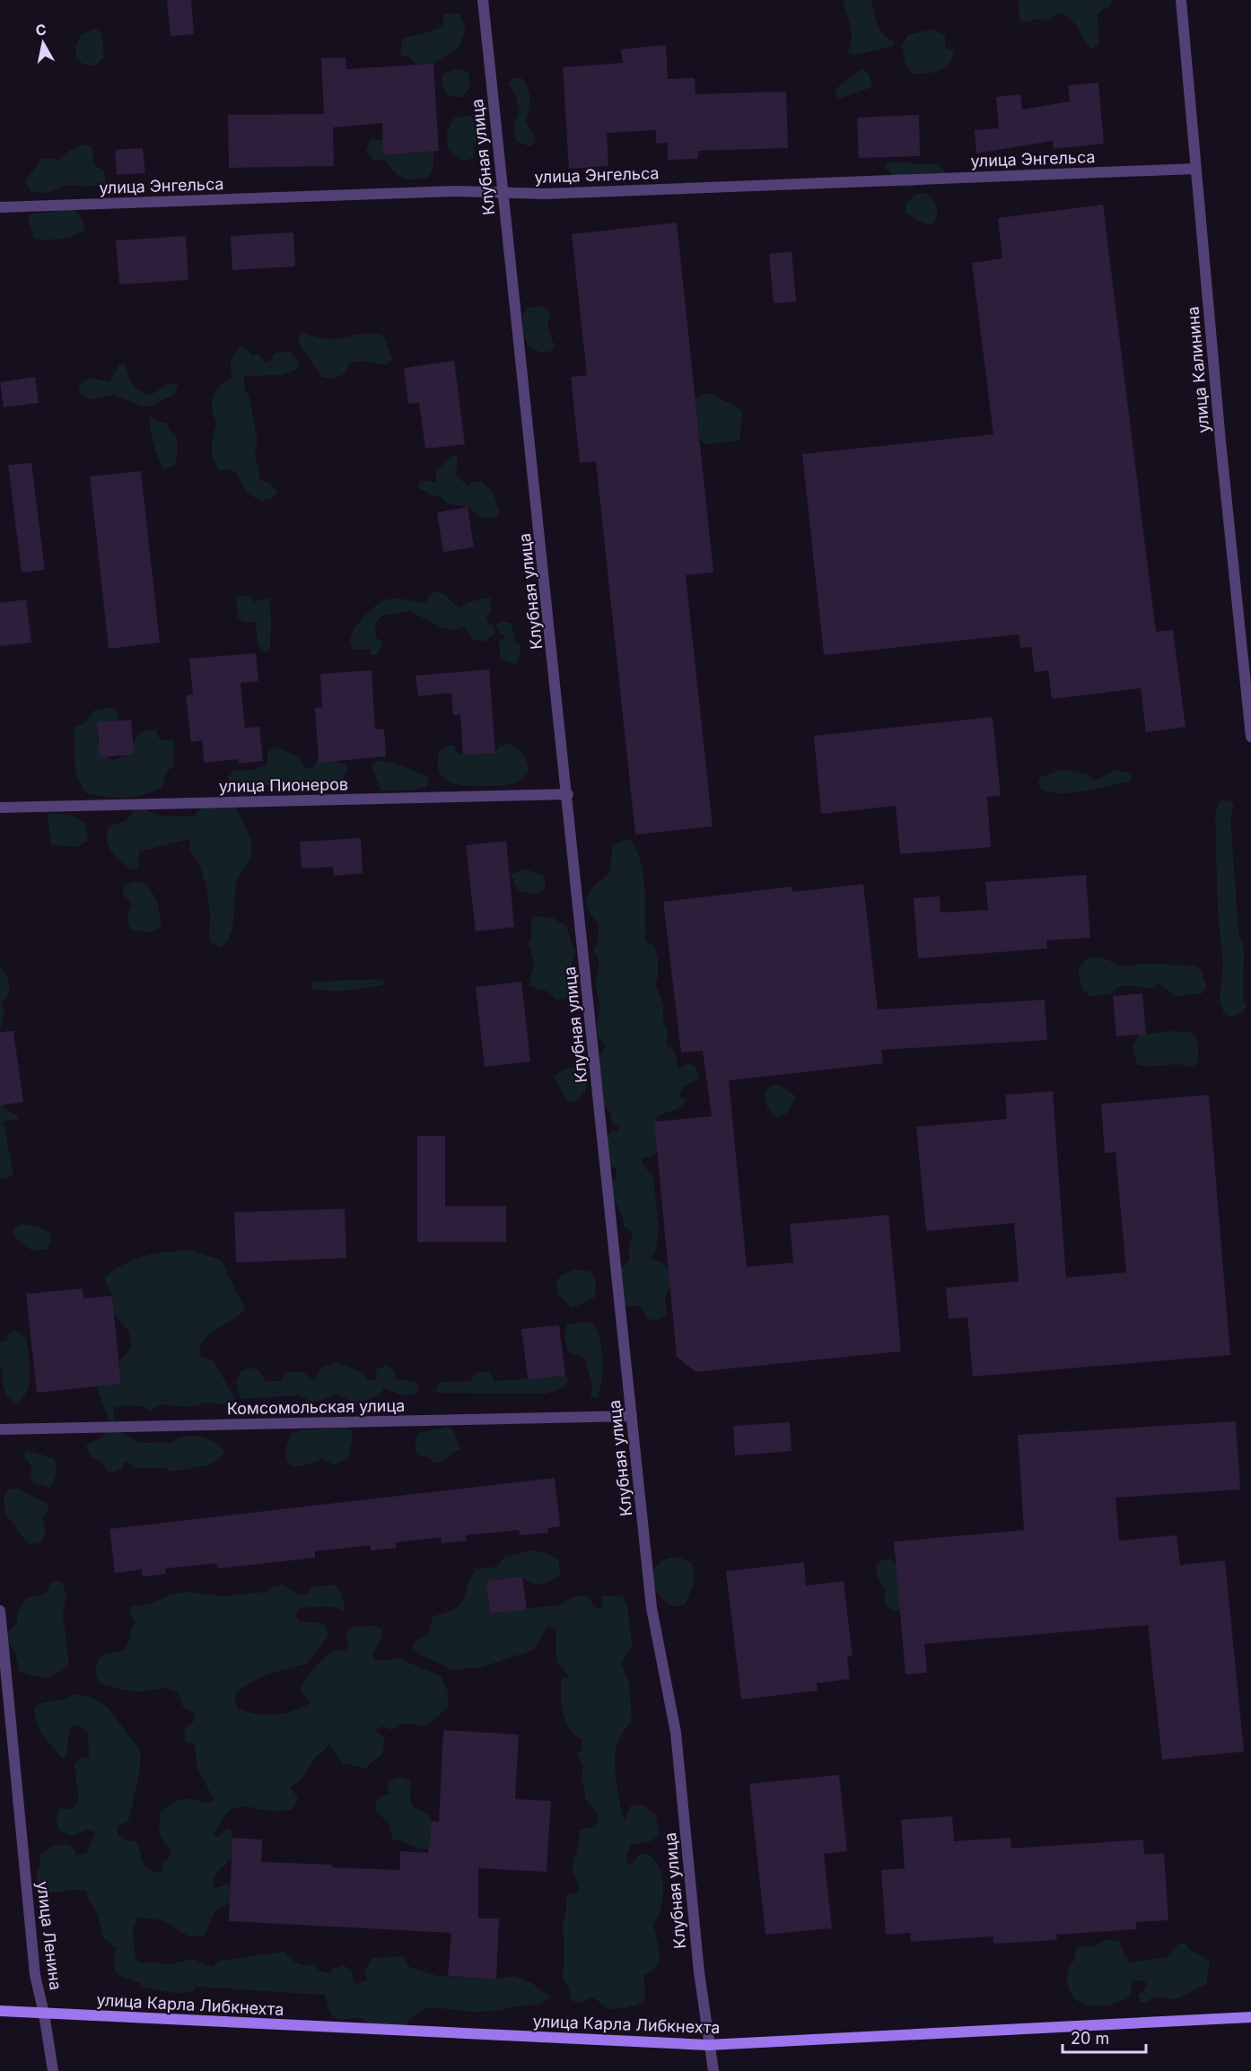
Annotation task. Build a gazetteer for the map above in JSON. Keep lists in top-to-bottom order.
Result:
{
  "streets": {
    "main road": ["улица Карла Либкнехта"],
    "street": [
      "Клубная улица",
      "улица Энгельса",
      "улица Калинина",
      "улица Пионеров",
      "Комсомольская улица",
      "улица Ленина"
    ]
  },
  "crossings": [
    ["Клубная улица", "улица Энгельса"],
    ["Клубная улица", "улица Пионеров"],
    ["Клубная улица", "Комсомольская улица"],
    ["Клубная улица", "улица Карла Либкнехта"],
    ["улица Энгельса", "улица Калинина"],
    ["улица Ленина", "улица Карла Либкнехта"]
  ],
  "scale_bar": "20 m",
  "north": "top"
}
